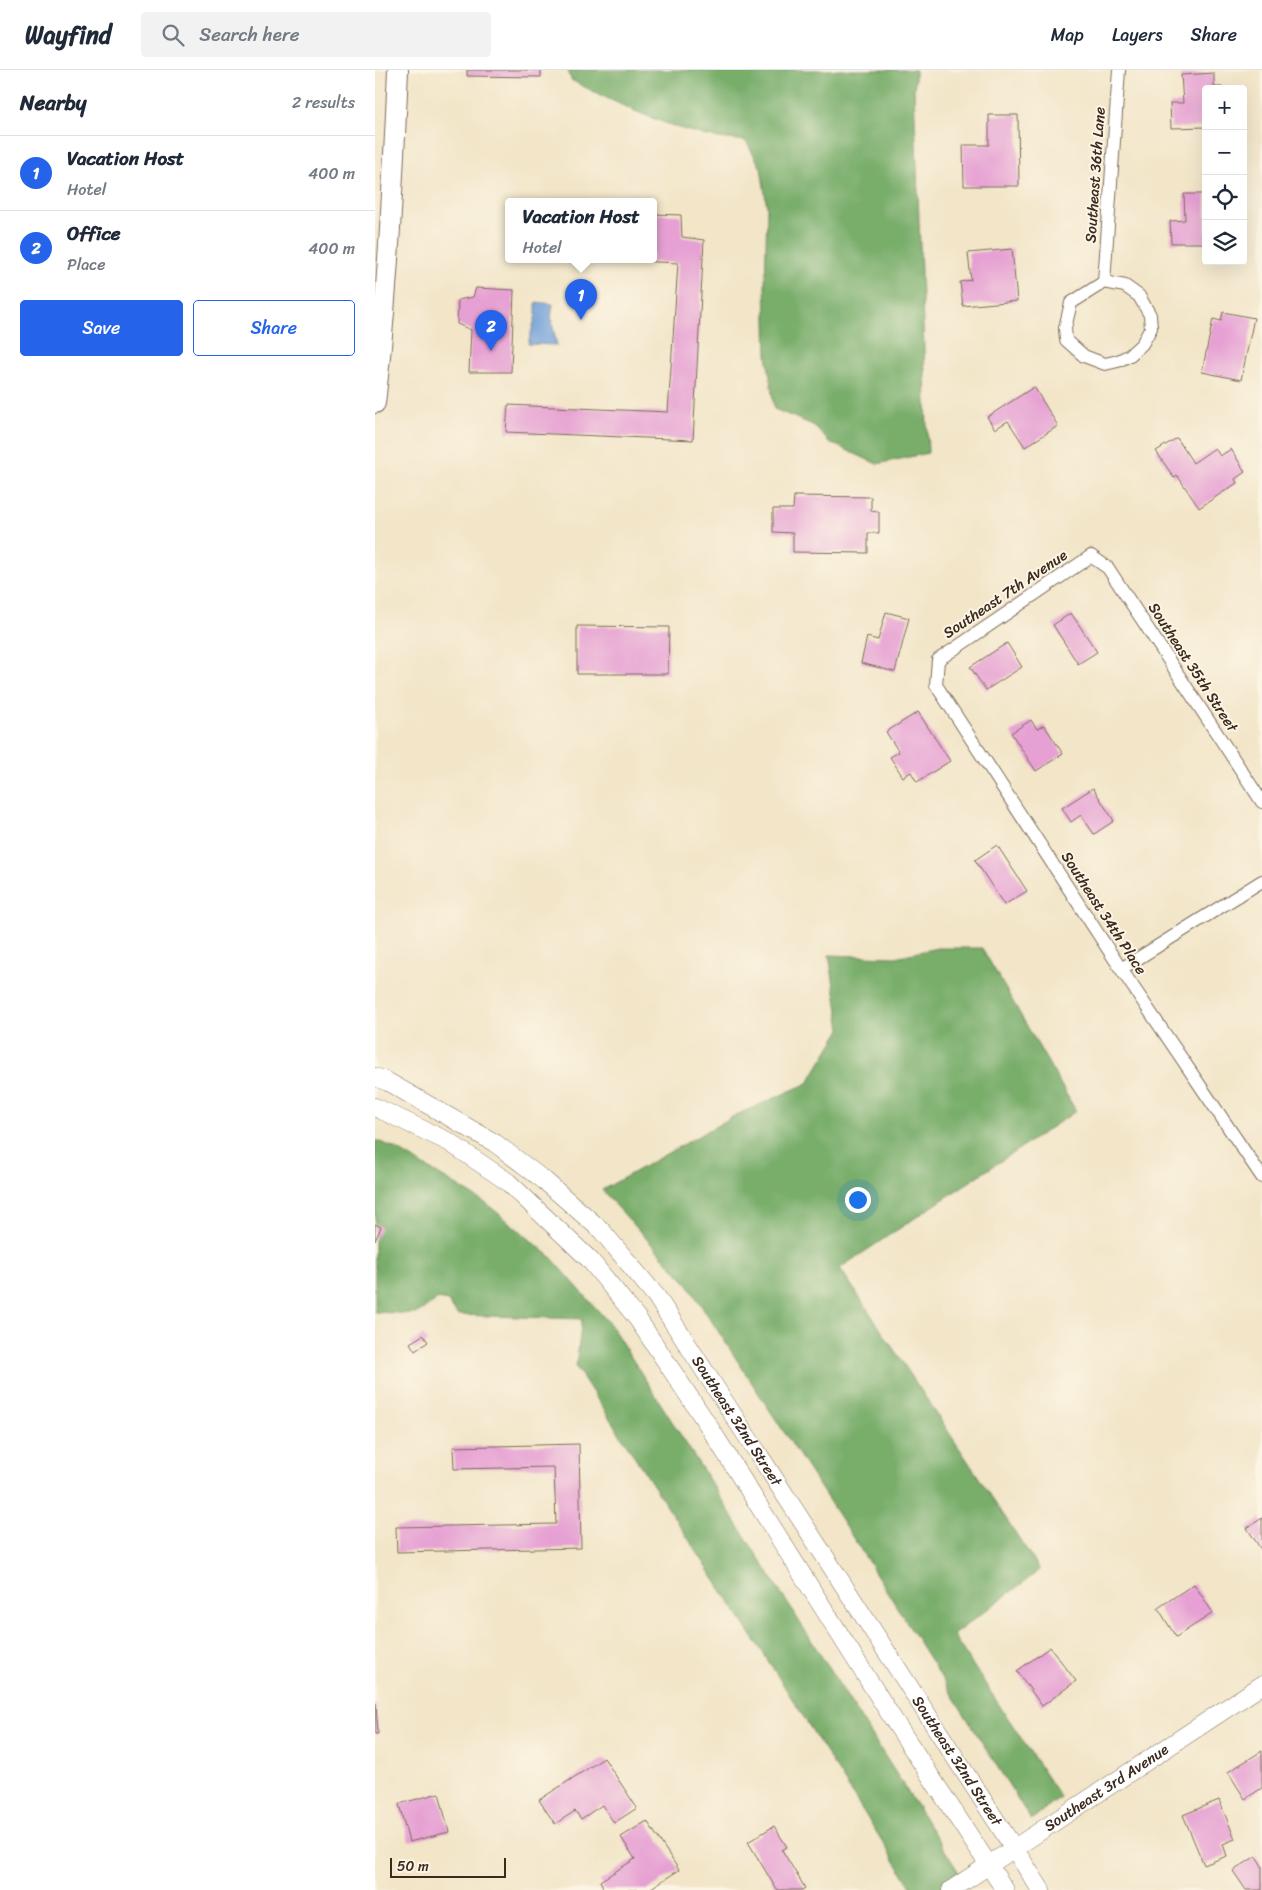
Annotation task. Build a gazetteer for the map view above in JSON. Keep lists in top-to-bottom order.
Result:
{
  "streets": {
    "main road": ["Southeast 32nd Street", "Southeast 3rd Avenue"],
    "street": [
      "Southeast 36th Lane",
      "Southeast 7th Avenue",
      "Southeast 35th Street",
      "Southeast 34th Place"
    ]
  },
  "crossings": [
    ["Southeast 7th Avenue", "Southeast 35th Street"],
    ["Southeast 7th Avenue", "Southeast 34th Place"],
    ["Southeast 32nd Street", "Southeast 3rd Avenue"]
  ],
  "scale_bar": "50 m",
  "page": {
    "header": "Wayfind",
    "search": "Search here",
    "nav": ["Map", "Layers", "Share"],
    "heading": ["Nearby", "2 results"],
    "map_buttons": ["+", "−"],
    "list": [
      {
        "mark": "1",
        "name": "Vacation Host",
        "note": "Hotel",
        "value": "400 m"
      },
      {
        "mark": "2",
        "name": "Office",
        "note": "Place",
        "value": "400 m"
      }
    ],
    "popup": ["Vacation Host", "Hotel"],
    "pins": ["1", "2"],
    "buttons": ["Save", "Share"],
    "scale": "50 m"
  }
}
